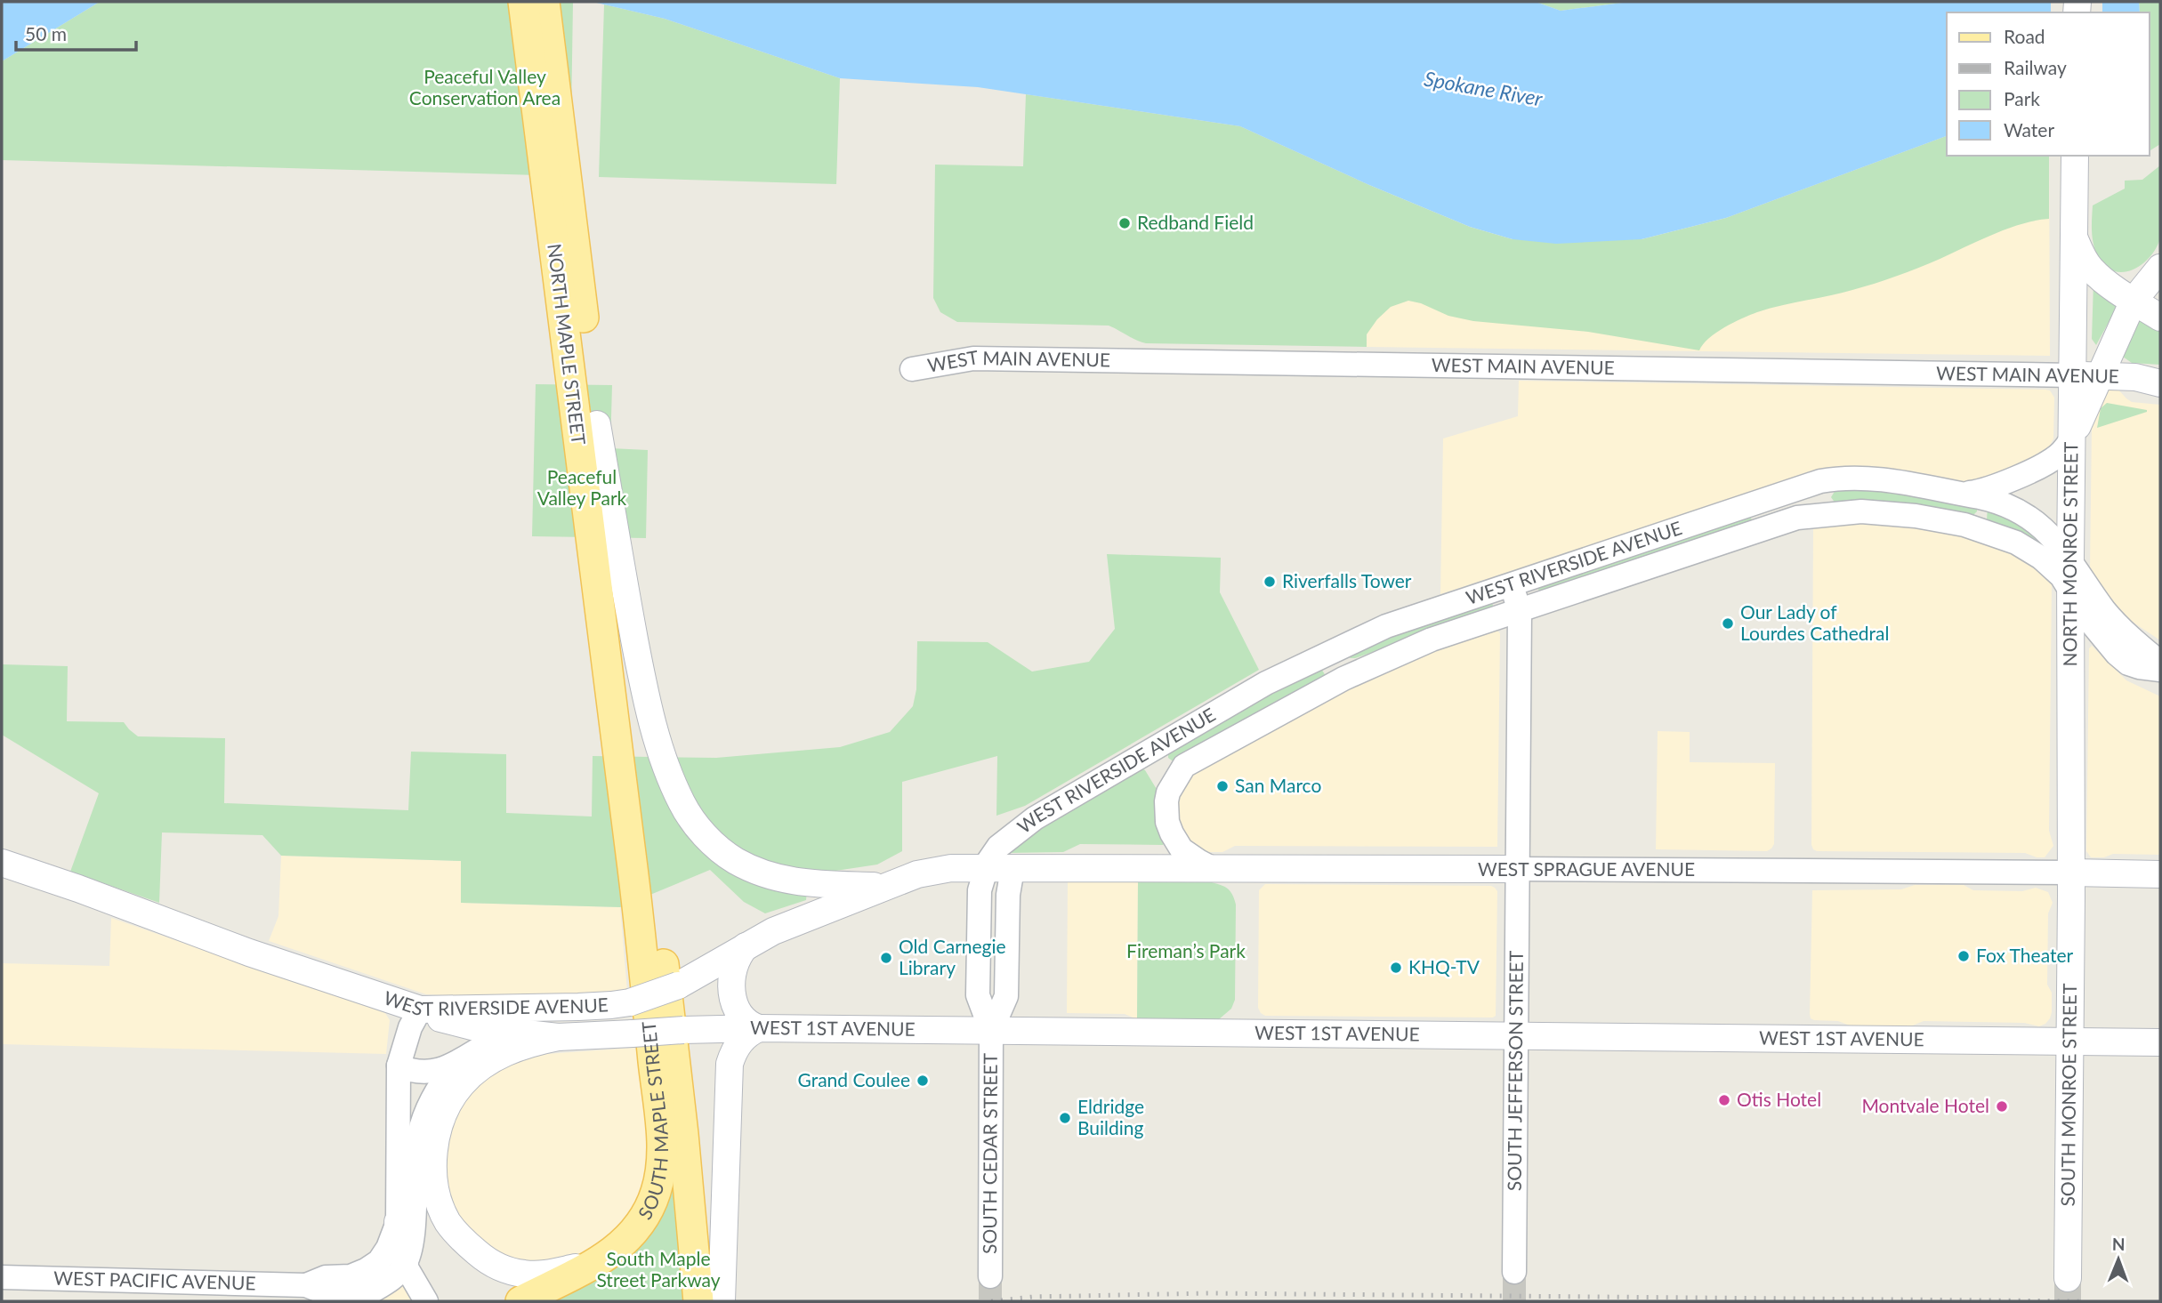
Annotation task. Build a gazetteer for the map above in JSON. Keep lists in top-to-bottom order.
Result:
{
  "streets": {
    "main road": [
      "NORTH MAPLE STREET",
      "WEST MAIN AVENUE",
      "NORTH MONROE STREET",
      "WEST RIVERSIDE AVENUE",
      "WEST SPRAGUE AVENUE",
      "WEST 1ST AVENUE",
      "SOUTH MONROE STREET",
      "SOUTH MAPLE STREET"
    ],
    "street": ["SOUTH JEFFERSON STREET", "SOUTH CEDAR STREET", "WEST PACIFIC AVENUE"]
  },
  "crossings": [
    ["NORTH MAPLE STREET", "SOUTH MAPLE STREET"],
    ["WEST MAIN AVENUE", "NORTH MONROE STREET"],
    ["NORTH MONROE STREET", "WEST RIVERSIDE AVENUE"],
    ["NORTH MONROE STREET", "WEST SPRAGUE AVENUE"],
    ["NORTH MONROE STREET", "SOUTH MONROE STREET"],
    ["WEST RIVERSIDE AVENUE", "WEST SPRAGUE AVENUE"],
    ["WEST RIVERSIDE AVENUE", "WEST 1ST AVENUE"],
    ["WEST RIVERSIDE AVENUE", "SOUTH JEFFERSON STREET"],
    ["WEST RIVERSIDE AVENUE", "SOUTH CEDAR STREET"],
    ["WEST SPRAGUE AVENUE", "SOUTH JEFFERSON STREET"],
    ["WEST SPRAGUE AVENUE", "SOUTH MONROE STREET"],
    ["WEST SPRAGUE AVENUE", "SOUTH CEDAR STREET"],
    ["WEST 1ST AVENUE", "SOUTH JEFFERSON STREET"],
    ["WEST 1ST AVENUE", "SOUTH MONROE STREET"],
    ["WEST 1ST AVENUE", "SOUTH CEDAR STREET"]
  ],
  "water": ["Spokane River"],
  "parks": [
    "Peaceful Valley Conservation Area",
    "Peaceful Valley Park",
    "Fireman’s Park",
    "South Maple Street Parkway"
  ],
  "places": [
    "Redband Field",
    "Riverfalls Tower",
    "Our Lady of Lourdes Cathedral",
    "San Marco",
    "Fox Theater",
    "Old Carnegie Library",
    "KHQ-TV",
    "Grand Coulee",
    "Otis Hotel",
    "Montvale Hotel",
    "Eldridge Building"
  ],
  "legend": [
    "Road",
    "Railway",
    "Park",
    "Water"
  ],
  "scale_bar": "50 m",
  "north": "top"
}
